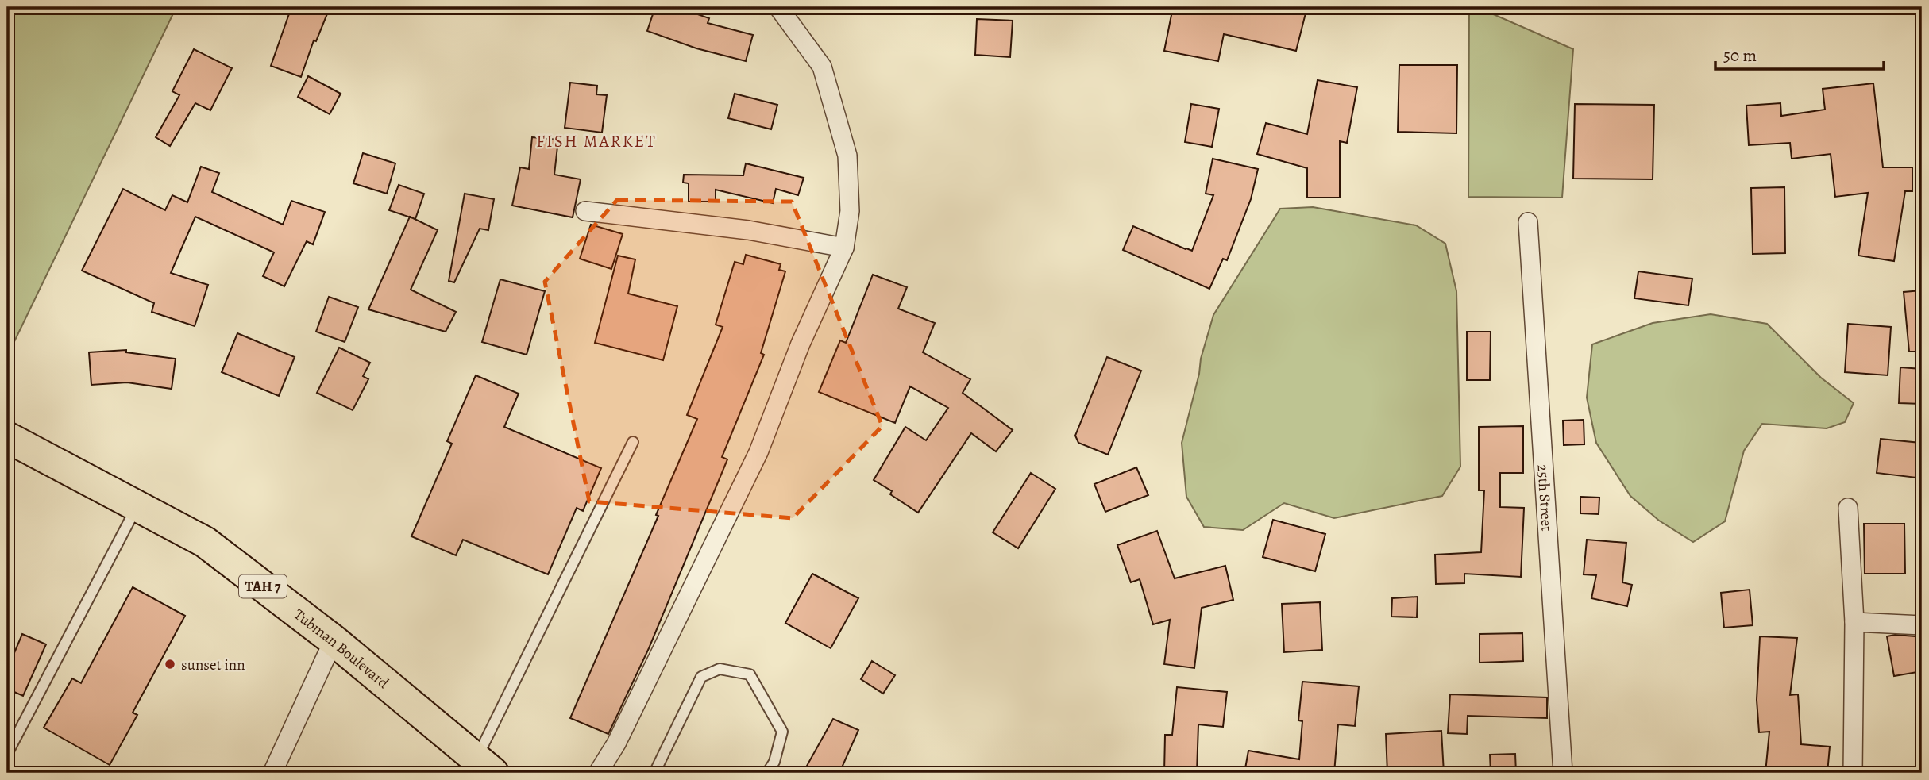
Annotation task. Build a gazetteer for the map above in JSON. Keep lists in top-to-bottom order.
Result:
{
  "streets": {
    "highway": ["TAH 7", "Tubman Boulevard"],
    "street": ["25th Street"]
  },
  "districts": ["FISH MARKET"],
  "places": ["sunset inn"],
  "scale_bar": "50 m"
}
